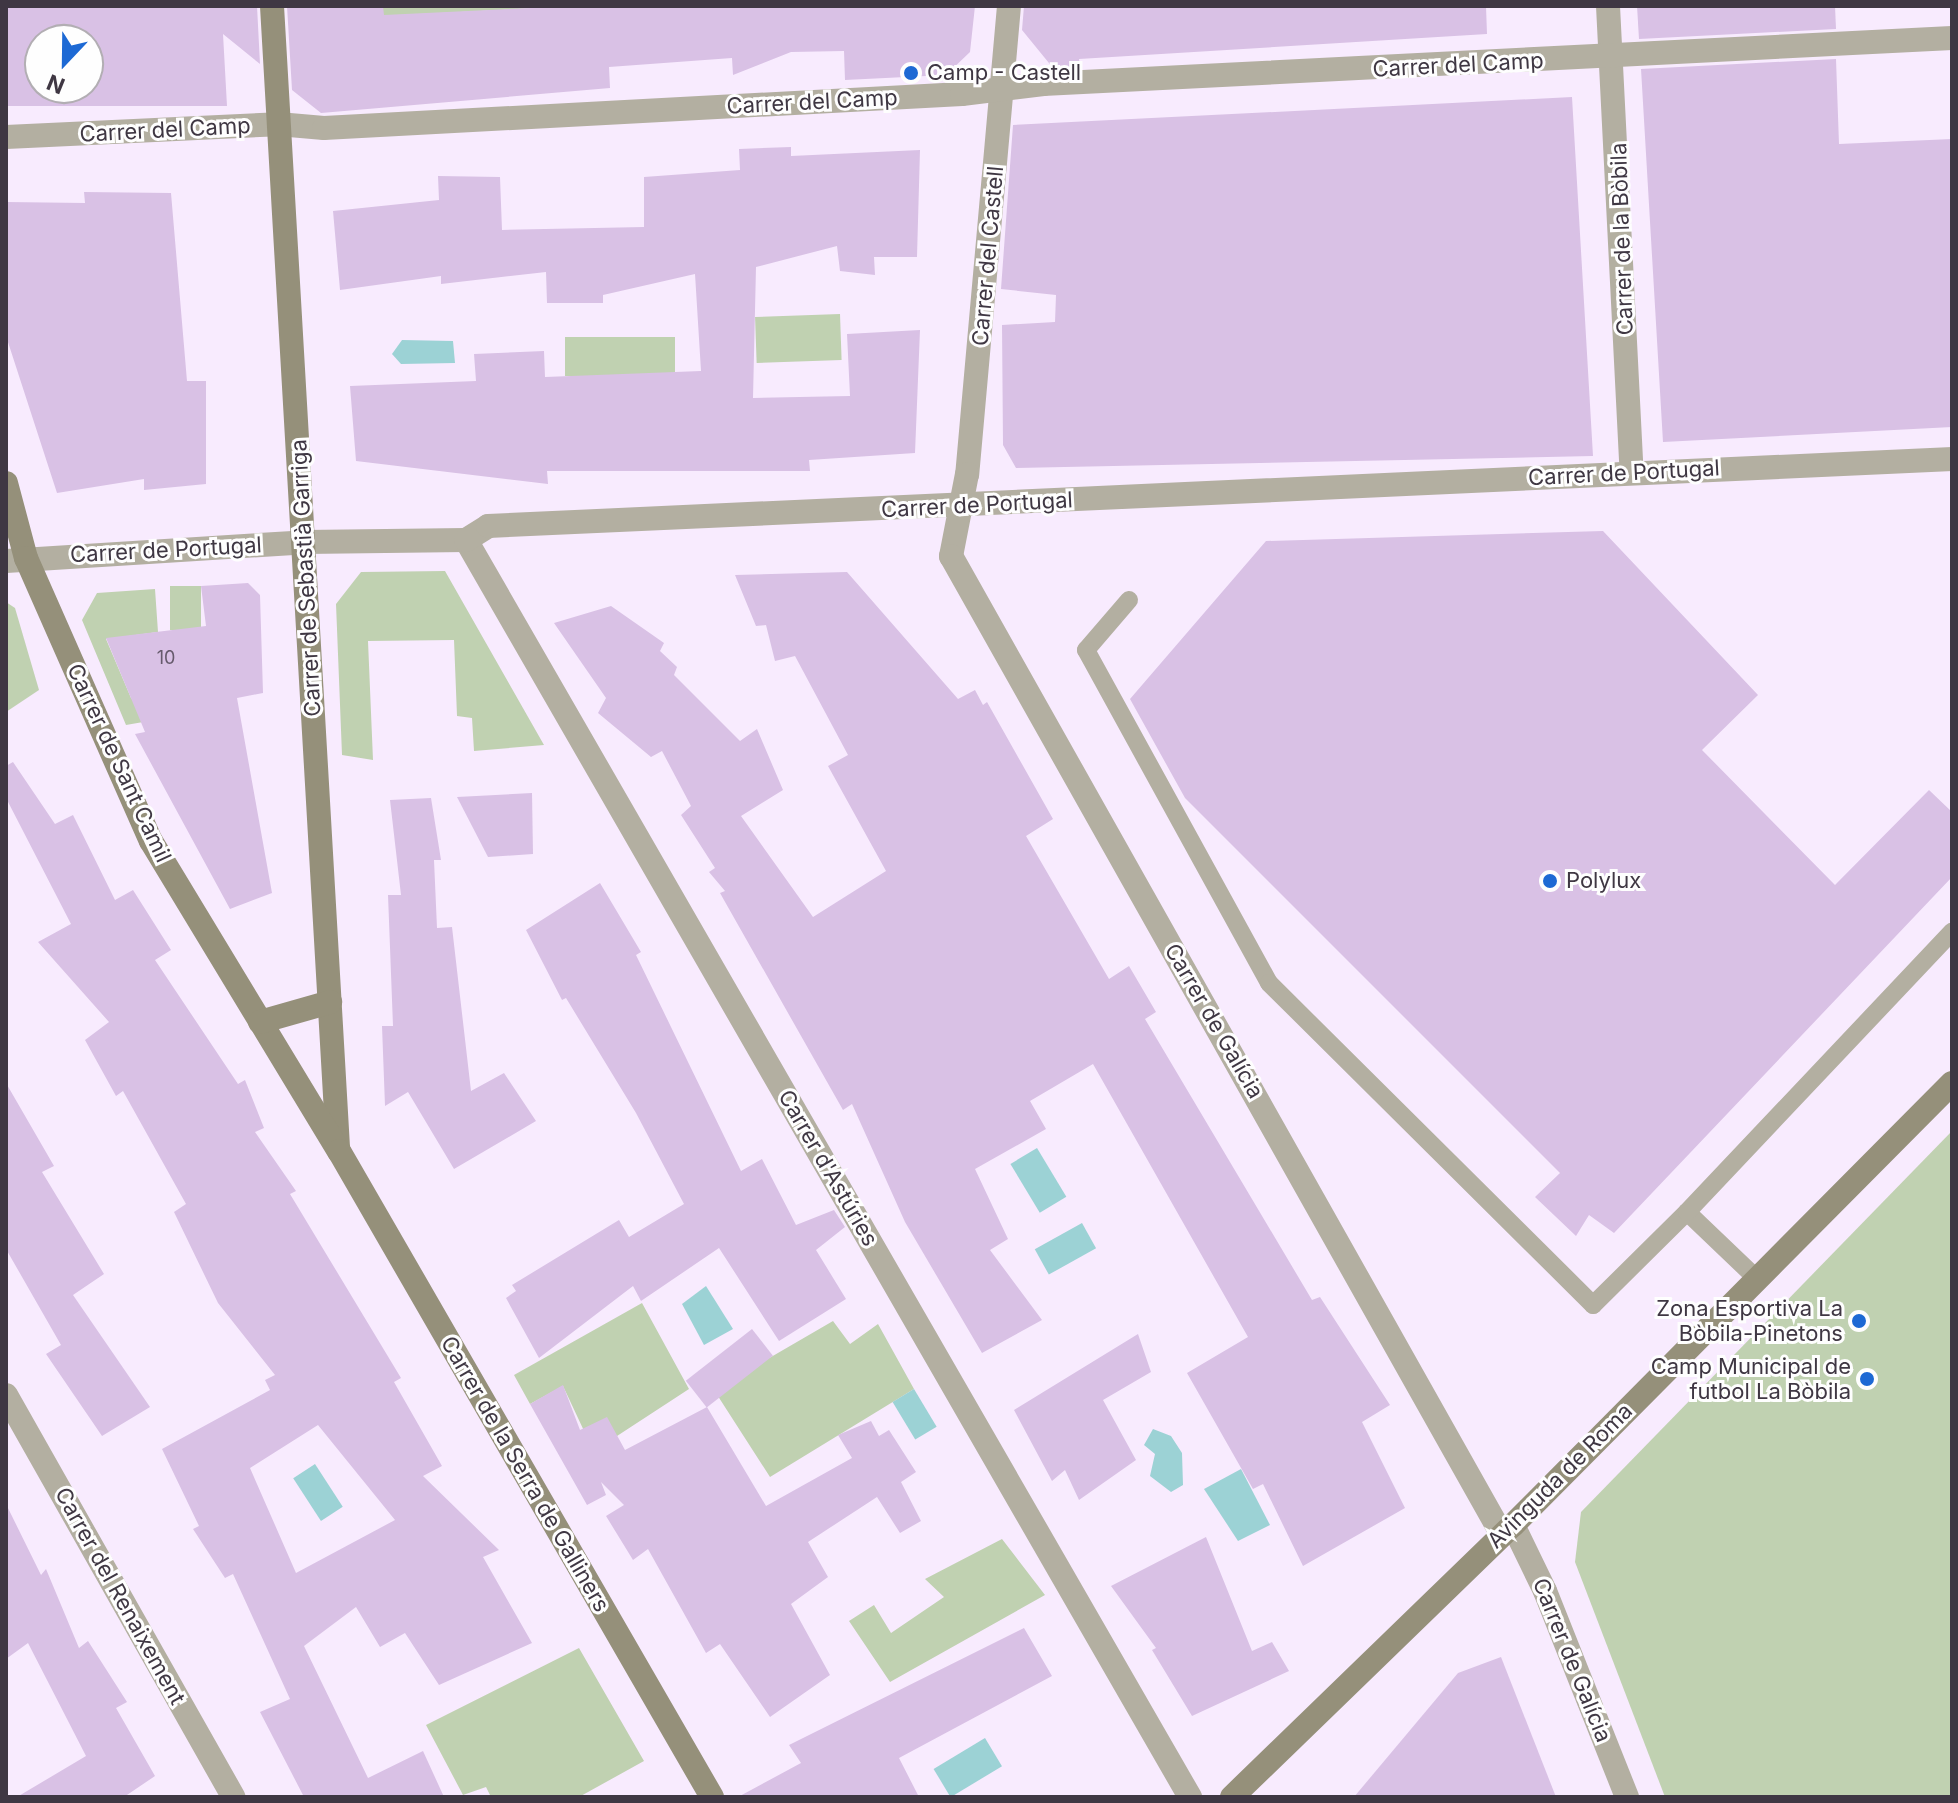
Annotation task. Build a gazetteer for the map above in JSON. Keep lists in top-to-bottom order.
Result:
{
  "streets": {
    "street": [
      "Carrer del Camp",
      "Carrer de la Bòbila",
      "Carrer del Castell",
      "Carrer de Portugal",
      "Carrer de Sebastià Garriga",
      "Carrer de Sant Camil",
      "Carrer de Galícia",
      "Carrer d'Astúries",
      "Carrer de la Serra de Galliners",
      "Avinguda de Roma",
      "Carrer del Renaixement"
    ]
  },
  "crossings": [
    ["Carrer del Camp", "Carrer de la Bòbila"],
    ["Carrer del Camp", "Carrer del Castell"],
    ["Carrer del Camp", "Carrer de Sebastià Garriga"],
    ["Carrer de la Bòbila", "Carrer de Portugal"],
    ["Carrer del Castell", "Carrer de Portugal"],
    ["Carrer del Castell", "Carrer de Galícia"],
    ["Carrer de Portugal", "Carrer de Sebastià Garriga"],
    ["Carrer de Portugal", "Carrer de Sant Camil"],
    ["Carrer de Portugal", "Carrer de Galícia"],
    ["Carrer de Portugal", "Carrer d'Astúries"],
    ["Carrer de Sebastià Garriga", "Carrer de Sant Camil"],
    ["Carrer de Sebastià Garriga", "Carrer de la Serra de Galliners"],
    ["Carrer de Sant Camil", "Carrer de la Serra de Galliners"],
    ["Carrer de Galícia", "Avinguda de Roma"]
  ],
  "places": [
    "Camp - Castell",
    "Polylux",
    "Zona Esportiva La Bòbila-Pinetons",
    "Camp Municipal de futbol La Bòbila"
  ],
  "house_numbers": ["10"],
  "north": "bottom"
}
